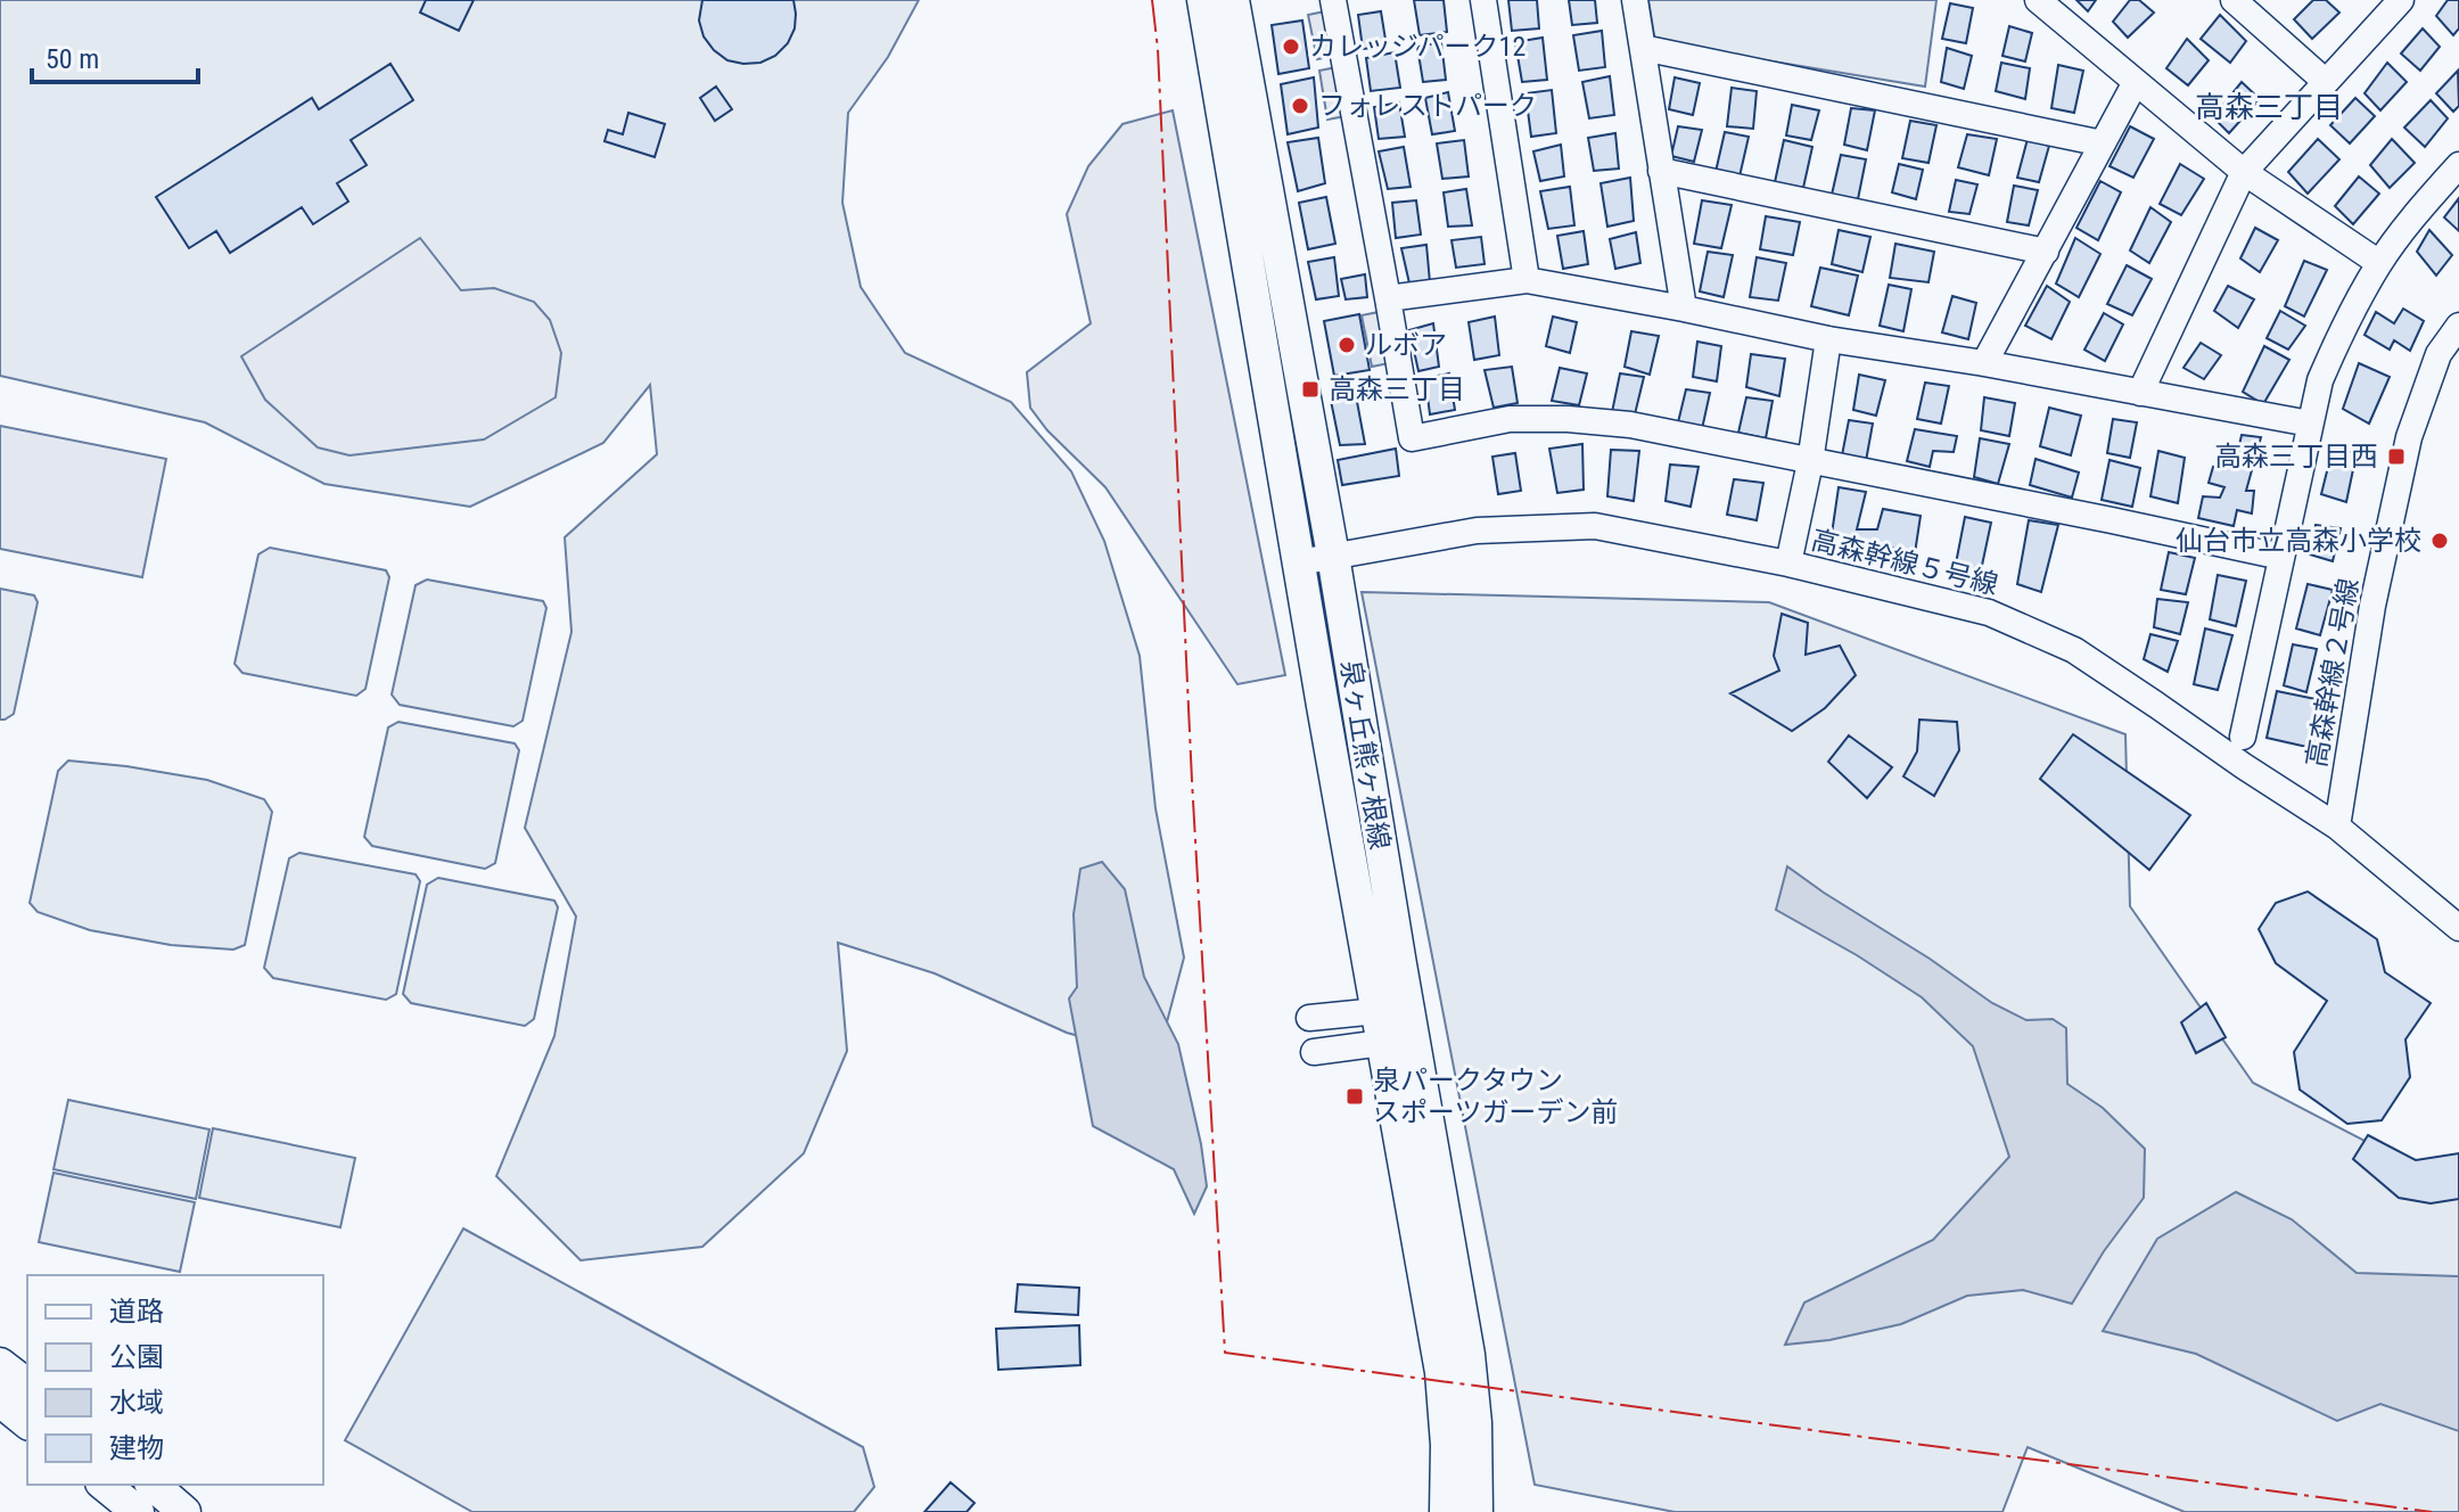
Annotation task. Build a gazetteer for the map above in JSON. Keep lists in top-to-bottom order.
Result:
{
  "streets": {
    "main road": ["泉ヶ丘熊ヶ根線"],
    "street": ["高森幹線５号線", "高森幹線２号線"]
  },
  "crossings": [
    ["高森幹線５号線", "高森幹線２号線"],
    ["高森幹線５号線", "泉ヶ丘熊ヶ根線"]
  ],
  "districts": ["高森三丁目"],
  "places": {
    "other": [
      "カレッジパーク12",
      "フォレストパーク",
      "ルボア",
      "仙台市立高森小学校"
    ],
    "transit": ["高森三丁目", "高森三丁目西", "泉パークタウン スポーツガーデン前"]
  },
  "legend": [
    "道路",
    "公園",
    "水域",
    "建物"
  ],
  "scale_bar": "50 m"
}
